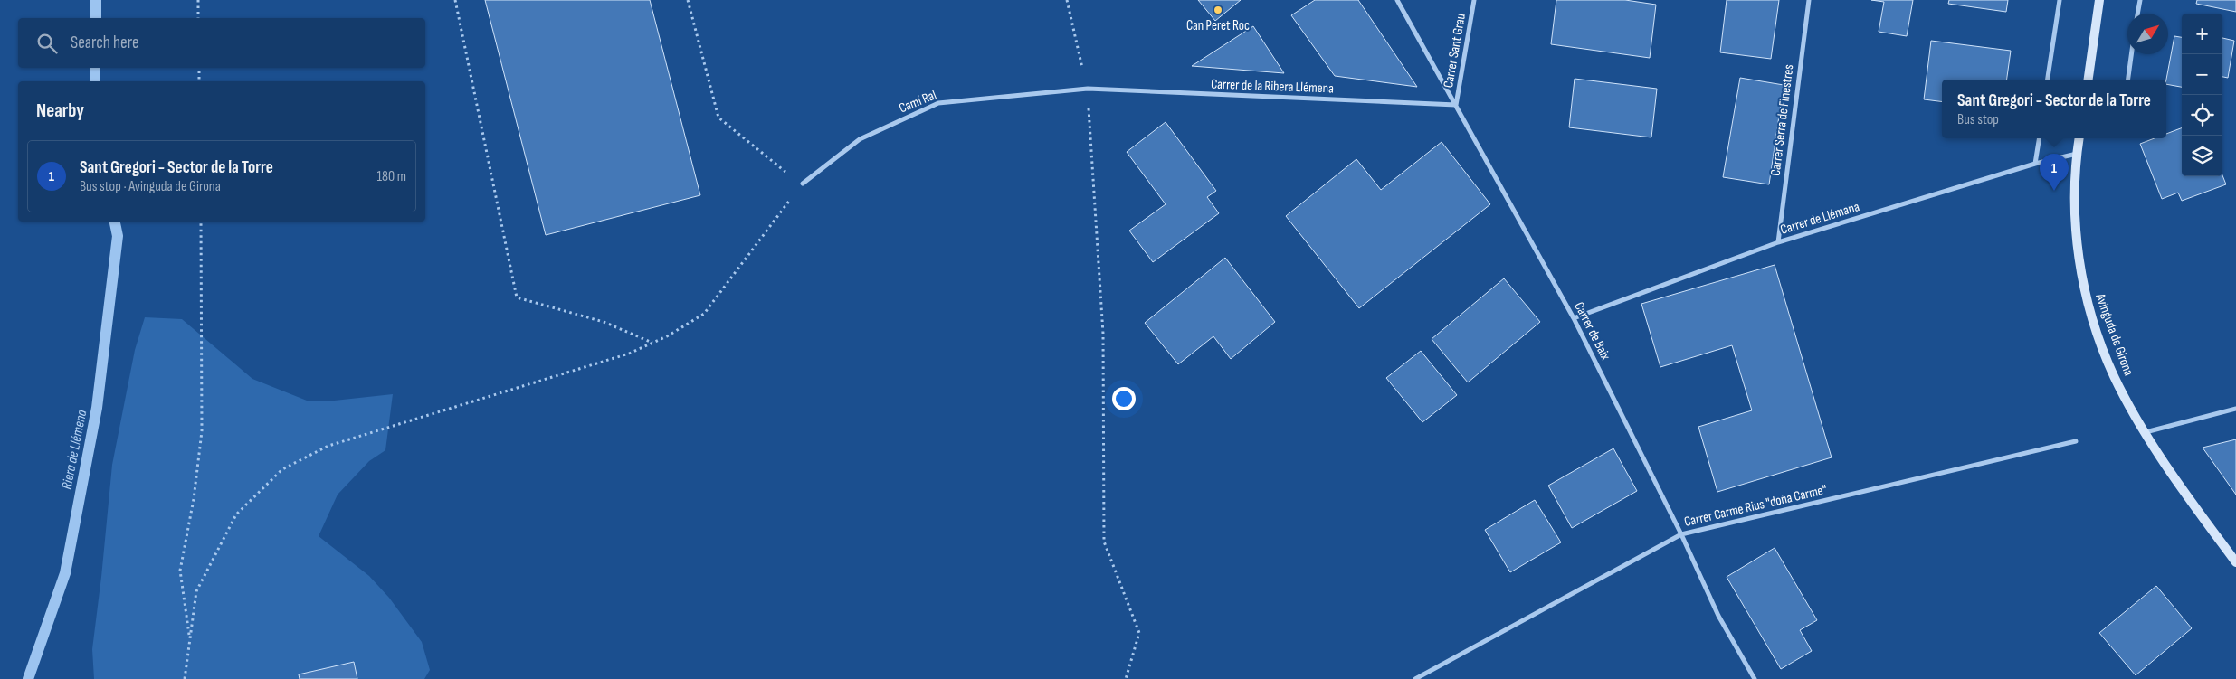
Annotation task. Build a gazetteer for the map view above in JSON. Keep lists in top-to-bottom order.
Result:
{
  "streets": {
    "main road": ["Avinguda de Girona"],
    "street": [
      "Carrer Sant Grau",
      "Carrer de la Ribera Llémena",
      "Camí Ral",
      "Carrer Serra de Finestres",
      "Carrer de Llémana",
      "Carrer de Baix",
      "Carrer Carme Rius \"doña Carme\""
    ]
  },
  "crossings": [
    ["Carrer Sant Grau", "Carrer de la Ribera Llémena"],
    ["Carrer Sant Grau", "Carrer de Baix"],
    ["Carrer de la Ribera Llémena", "Camí Ral"],
    ["Carrer de la Ribera Llémena", "Carrer de Baix"],
    ["Carrer Serra de Finestres", "Carrer de Llémana"],
    ["Carrer de Llémana", "Carrer de Baix"],
    ["Carrer de Llémana", "Avinguda de Girona"],
    ["Carrer de Baix", "Carrer Carme Rius \"doña Carme\""]
  ],
  "water": ["Riera de Llémena"],
  "places": ["Can Peret Roc"],
  "north": "top right",
  "page": {
    "map_buttons": ["+", "−"],
    "search": "Search here",
    "popup": ["Sant Gregori - Sector de la Torre", "Bus stop"],
    "heading": "Nearby",
    "list": [
      {
        "mark": "1",
        "name": "Sant Gregori - Sector de la Torre",
        "note": "Bus stop · Avinguda de Girona",
        "value": "180 m"
      }
    ],
    "pins": "1"
  }
}
